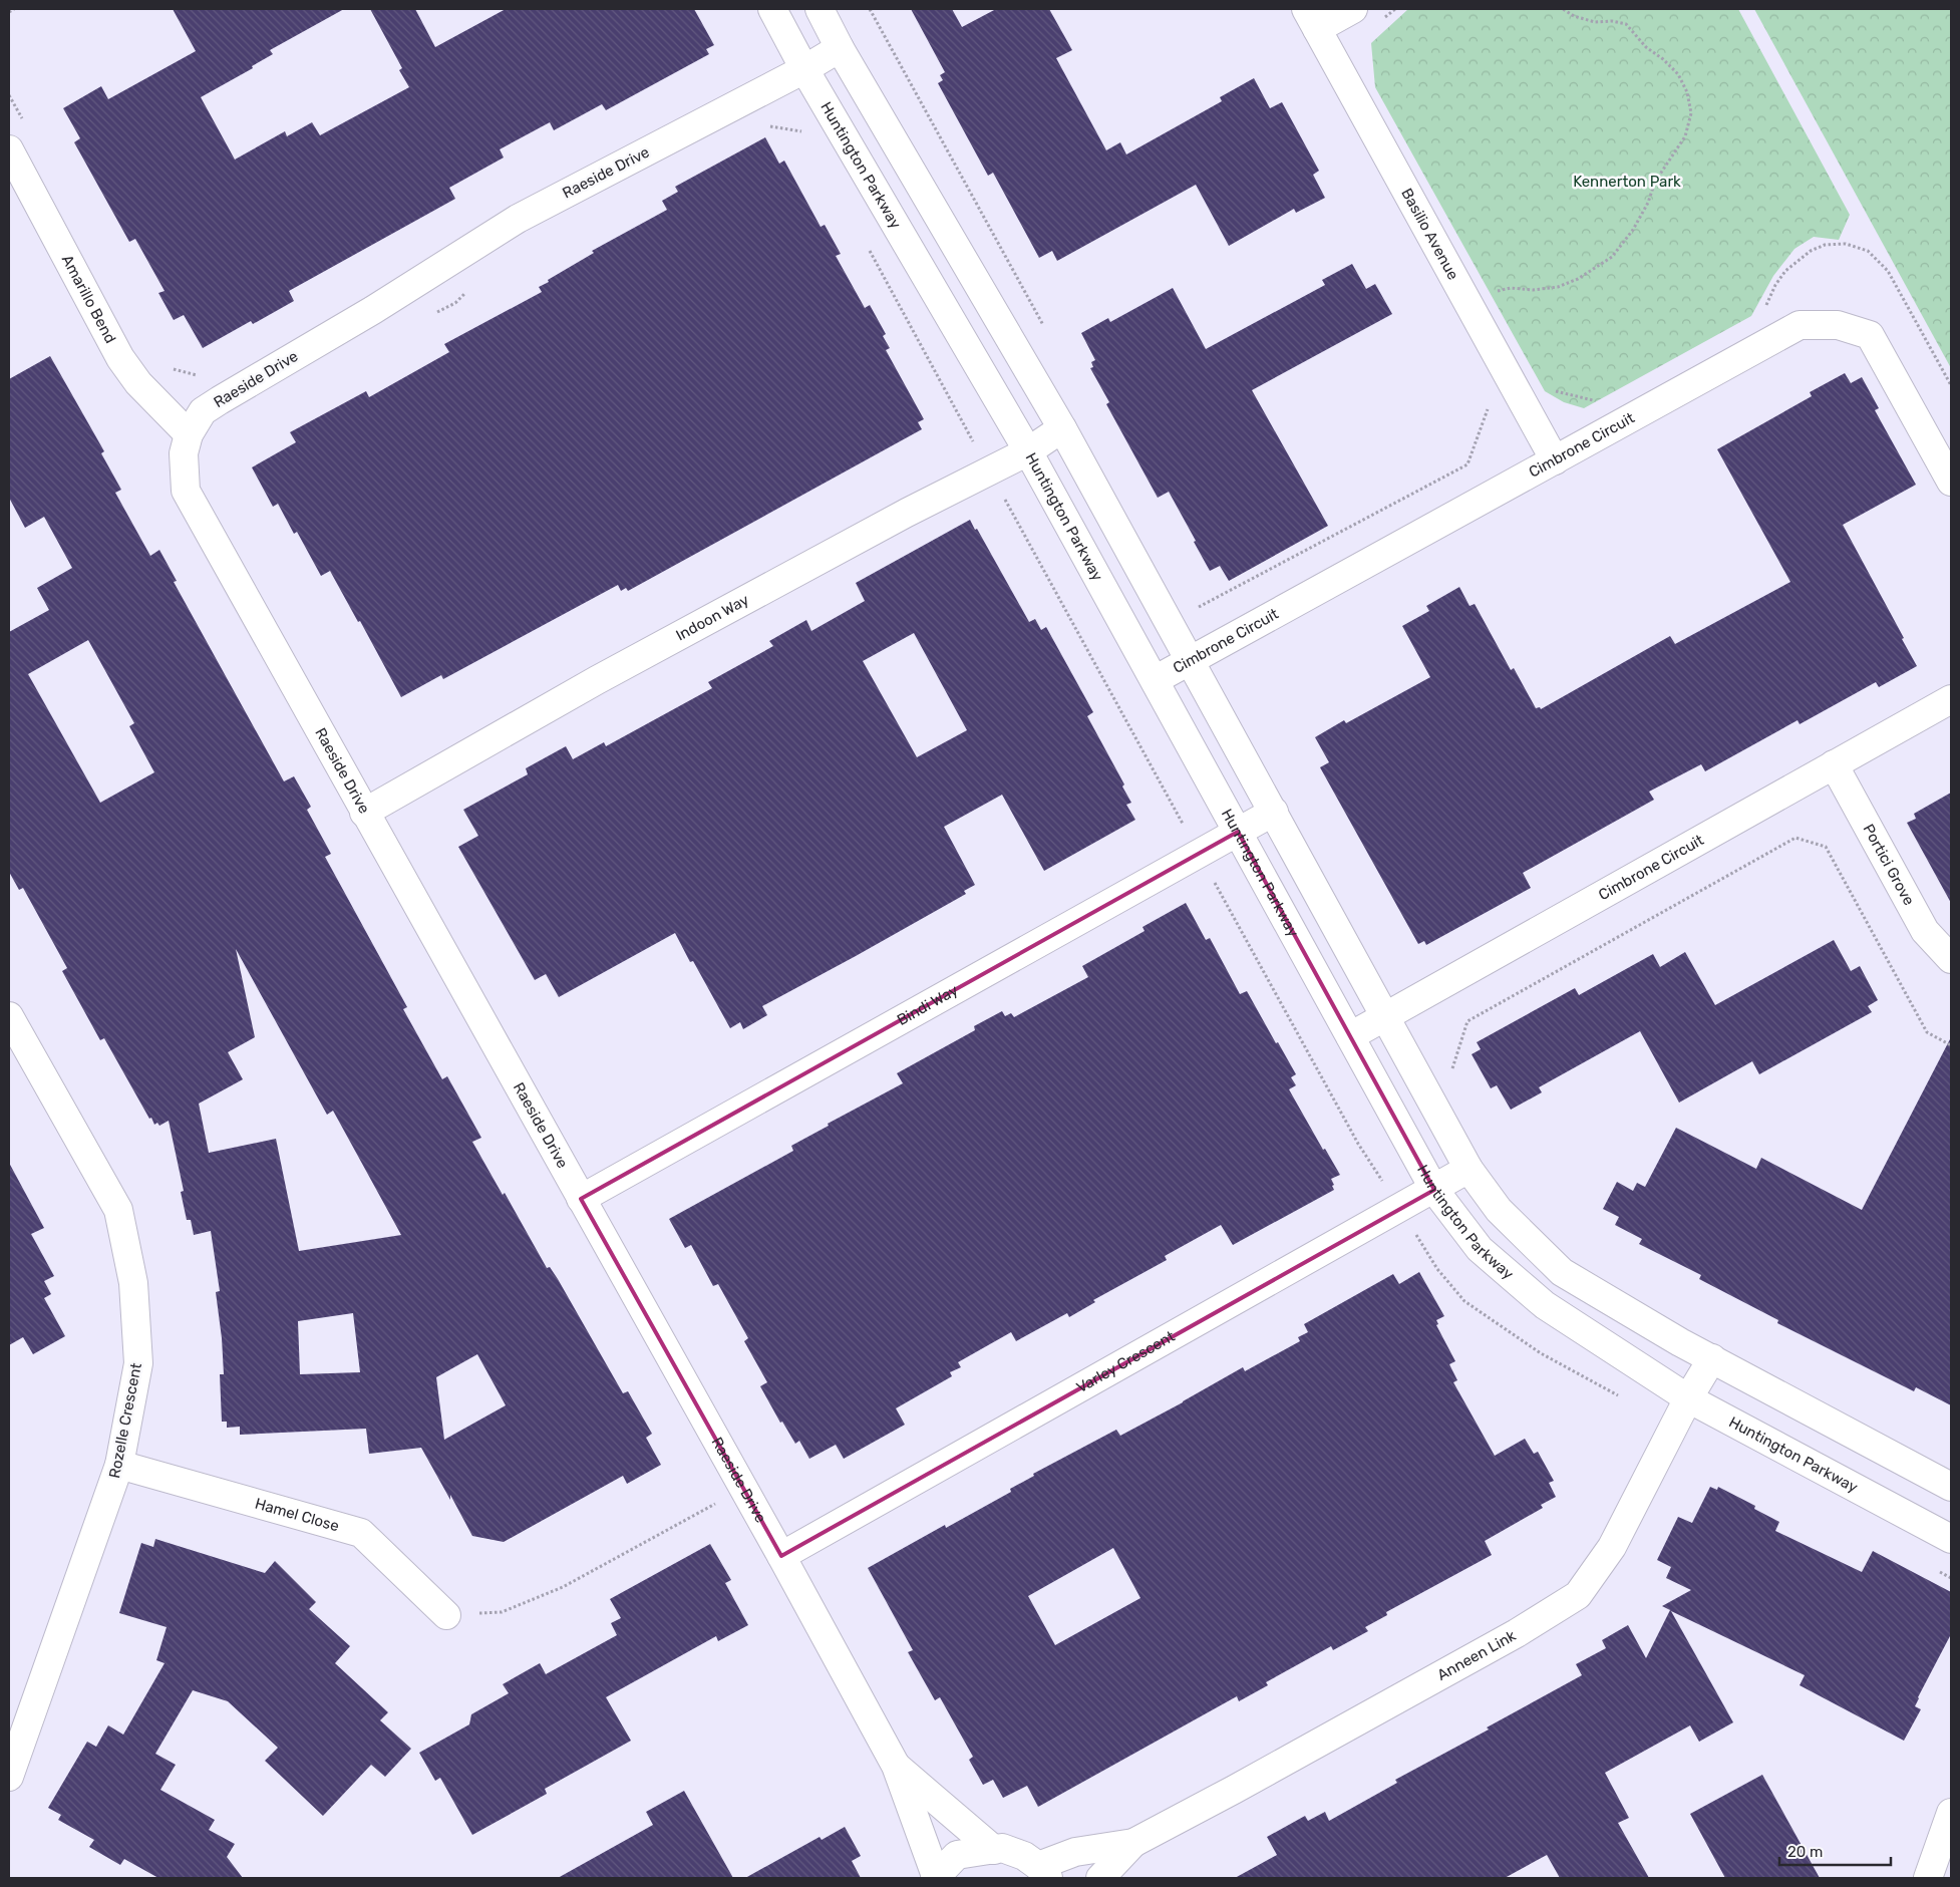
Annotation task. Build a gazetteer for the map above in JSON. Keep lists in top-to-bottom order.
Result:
{
  "streets": {
    "street": [
      "Huntington Parkway",
      "Raeside Drive",
      "Basilio Avenue",
      "Amarillo Bend",
      "Cimbrone Circuit",
      "Indoon Way",
      "Portici Grove",
      "Bindi Way",
      "Varley Crescent",
      "Rozelle Crescent",
      "Hamel Close",
      "Anneen Link"
    ]
  },
  "crossings": [
    ["Huntington Parkway", "Raeside Drive"],
    ["Huntington Parkway", "Cimbrone Circuit"],
    ["Huntington Parkway", "Indoon Way"],
    ["Huntington Parkway", "Bindi Way"],
    ["Huntington Parkway", "Varley Crescent"],
    ["Huntington Parkway", "Anneen Link"],
    ["Raeside Drive", "Amarillo Bend"],
    ["Raeside Drive", "Indoon Way"],
    ["Raeside Drive", "Bindi Way"],
    ["Raeside Drive", "Varley Crescent"],
    ["Basilio Avenue", "Cimbrone Circuit"],
    ["Cimbrone Circuit", "Portici Grove"],
    ["Rozelle Crescent", "Hamel Close"]
  ],
  "parks": ["Kennerton Park"],
  "scale_bar": "20 m"
}
